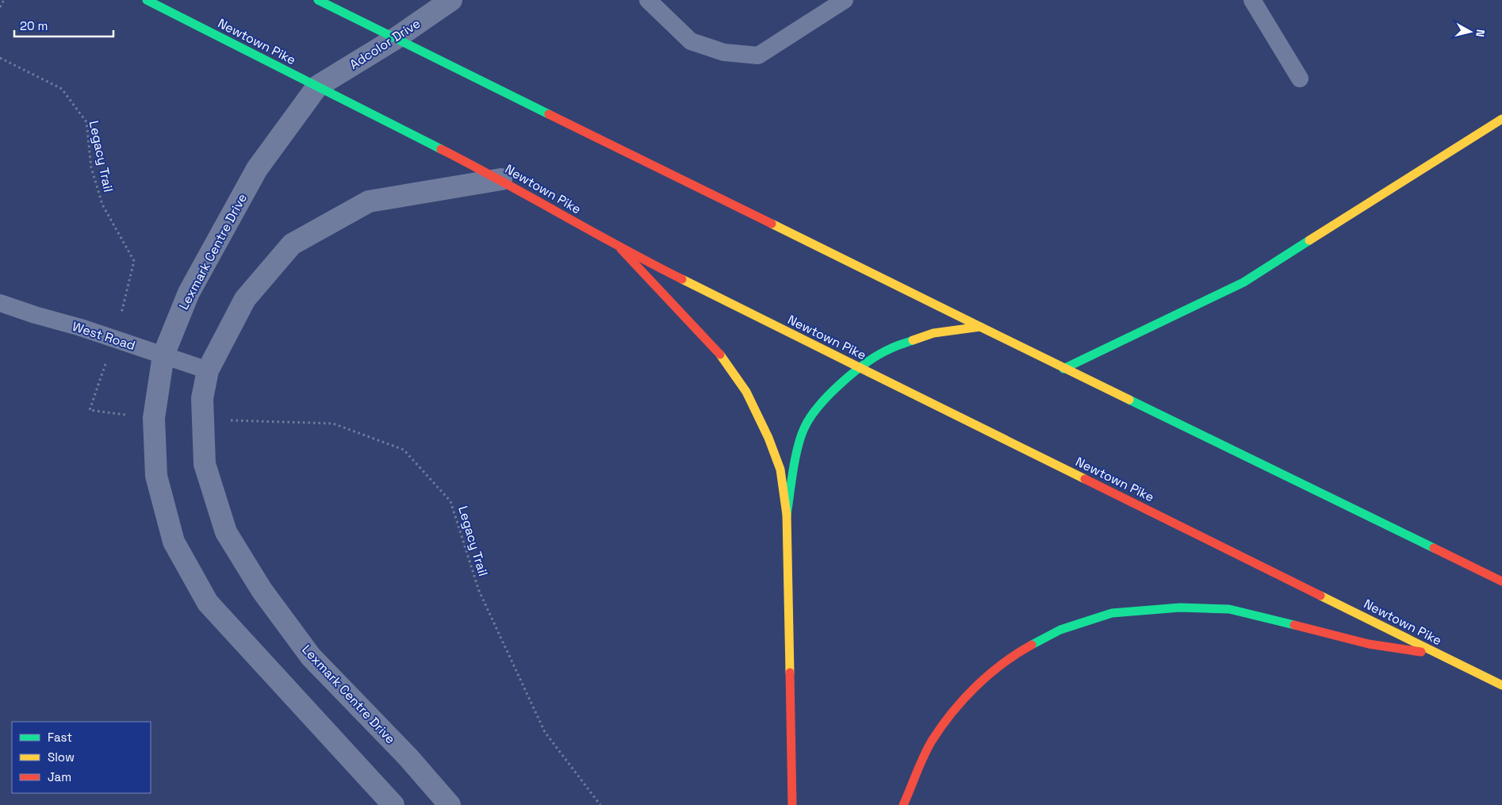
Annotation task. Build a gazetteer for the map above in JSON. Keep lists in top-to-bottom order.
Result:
{
  "streets": {
    "main road": ["Newtown Pike"],
    "street": ["Adcolor Drive", "Lexmark Centre Drive"],
    "lane": ["West Road"],
    "path": ["Legacy Trail"]
  },
  "crossings": [
    ["Newtown Pike", "Adcolor Drive"],
    ["Newtown Pike", "Lexmark Centre Drive"],
    ["Adcolor Drive", "Lexmark Centre Drive"],
    ["Lexmark Centre Drive", "West Road"]
  ],
  "legend": ["Fast", "Slow", "Jam"],
  "scale_bar": "20 m",
  "north": "right"
}
